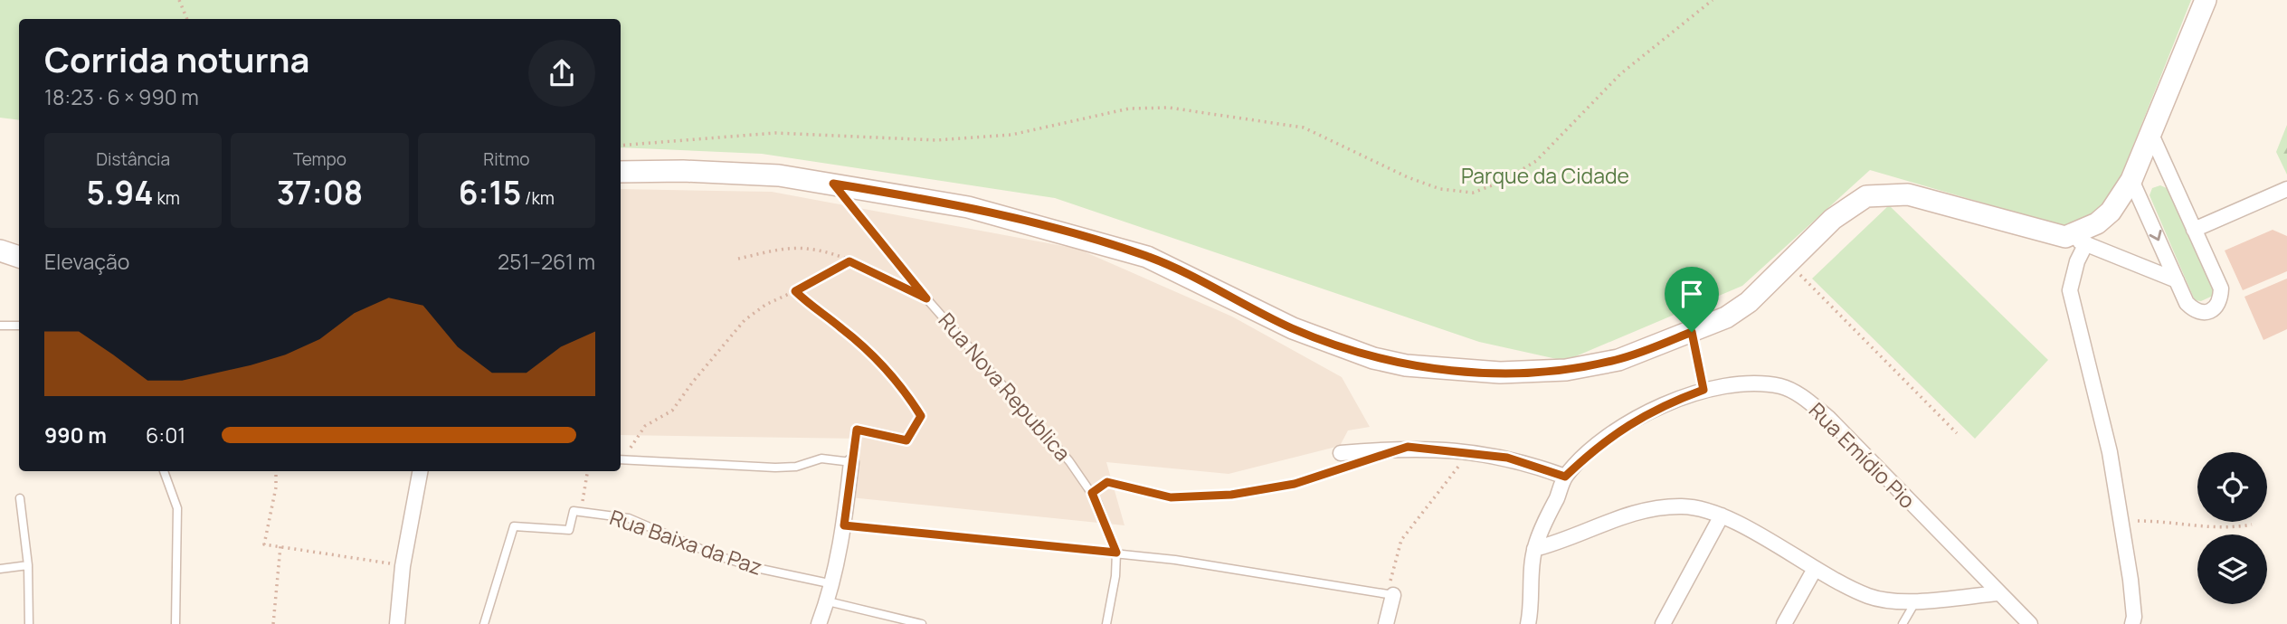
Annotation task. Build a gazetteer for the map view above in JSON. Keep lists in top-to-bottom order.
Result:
{
  "streets": {
    "street": ["Rua Emídio Pio"],
    "lane": ["Rua Nova Republica", "Rua Baixa da Paz"]
  },
  "parks": ["Parque da Cidade"],
  "page": {
    "heading": ["Corrida noturna", "18:23 · 6 × 990 m"],
    "stats": [
      ["Distância", "5.94 km"],
      ["Tempo", "37:08"],
      ["Ritmo", "6:15 /km"]
    ],
    "chart": ["Elevação", "251–261 m"],
    "list": [
      {
        "name": "990 m",
        "note": "6:01"
      }
    ]
  }
}
